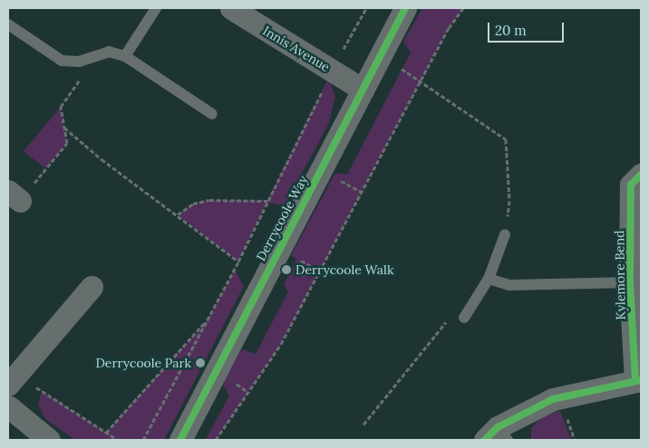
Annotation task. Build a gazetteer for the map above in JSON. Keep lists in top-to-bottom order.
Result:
{
  "streets": {
    "street": ["Innis Avenue", "Derrycoole Way", "Kylemore Bend"]
  },
  "crossings": [
    ["Innis Avenue", "Derrycoole Way"]
  ],
  "places": ["Derrycoole Walk", "Derrycoole Park"],
  "scale_bar": "20 m"
}
